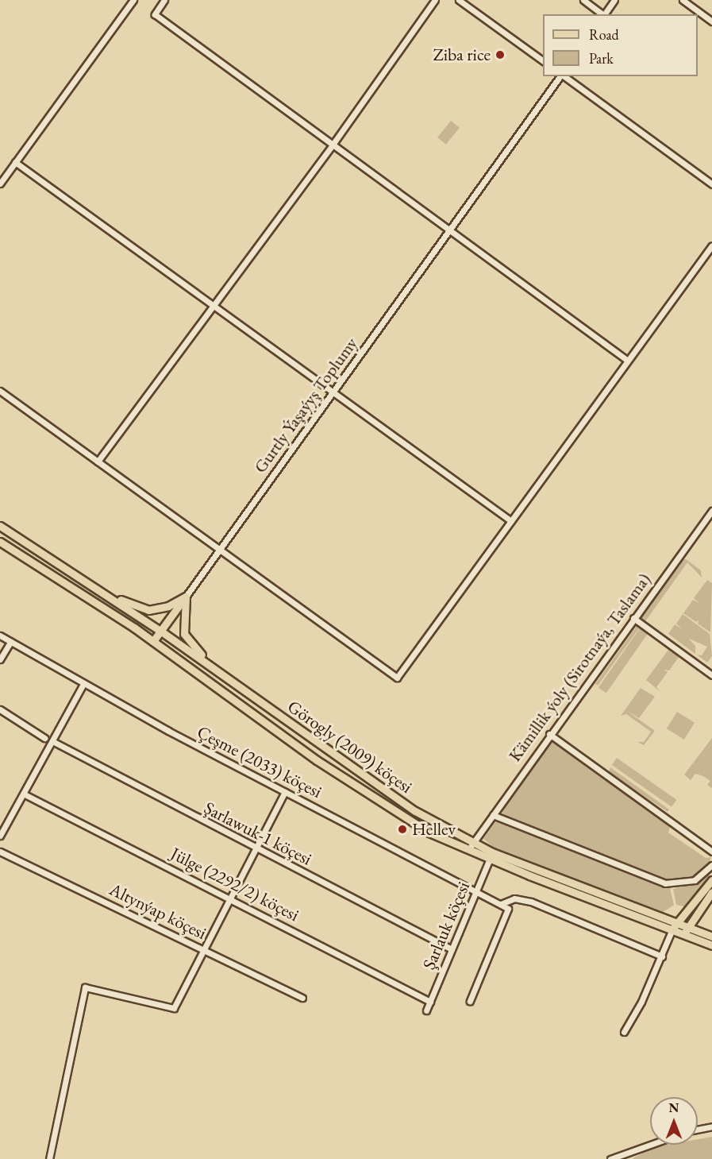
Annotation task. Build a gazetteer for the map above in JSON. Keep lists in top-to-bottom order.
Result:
{
  "streets": {
    "main road": ["Görogly (2009) köçesi"],
    "street": [
      "Gurtly Ýaşaýyş Toplumy",
      "Kämillik ýoly (Sirotnaýa, Taslama)",
      "Çeşme (2033) köçesi",
      "Şarlawuk-1 köçesi",
      "Jülge (2292/2) köçesi",
      "Altynýap köçesi",
      "Şarlauk köçesi"
    ]
  },
  "crossings": [
    ["Kämillik ýoly (Sirotnaýa, Taslama)", "Görogly (2009) köçesi"],
    ["Görogly (2009) köçesi", "Şarlauk köçesi"],
    ["Çeşme (2033) köçesi", "Şarlauk köçesi"],
    ["Şarlawuk-1 köçesi", "Şarlauk köçesi"],
    ["Jülge (2292/2) köçesi", "Şarlauk köçesi"]
  ],
  "places": ["Ziba rice", "Hellev"],
  "legend": ["Road", "Park"],
  "north": "top"
}
